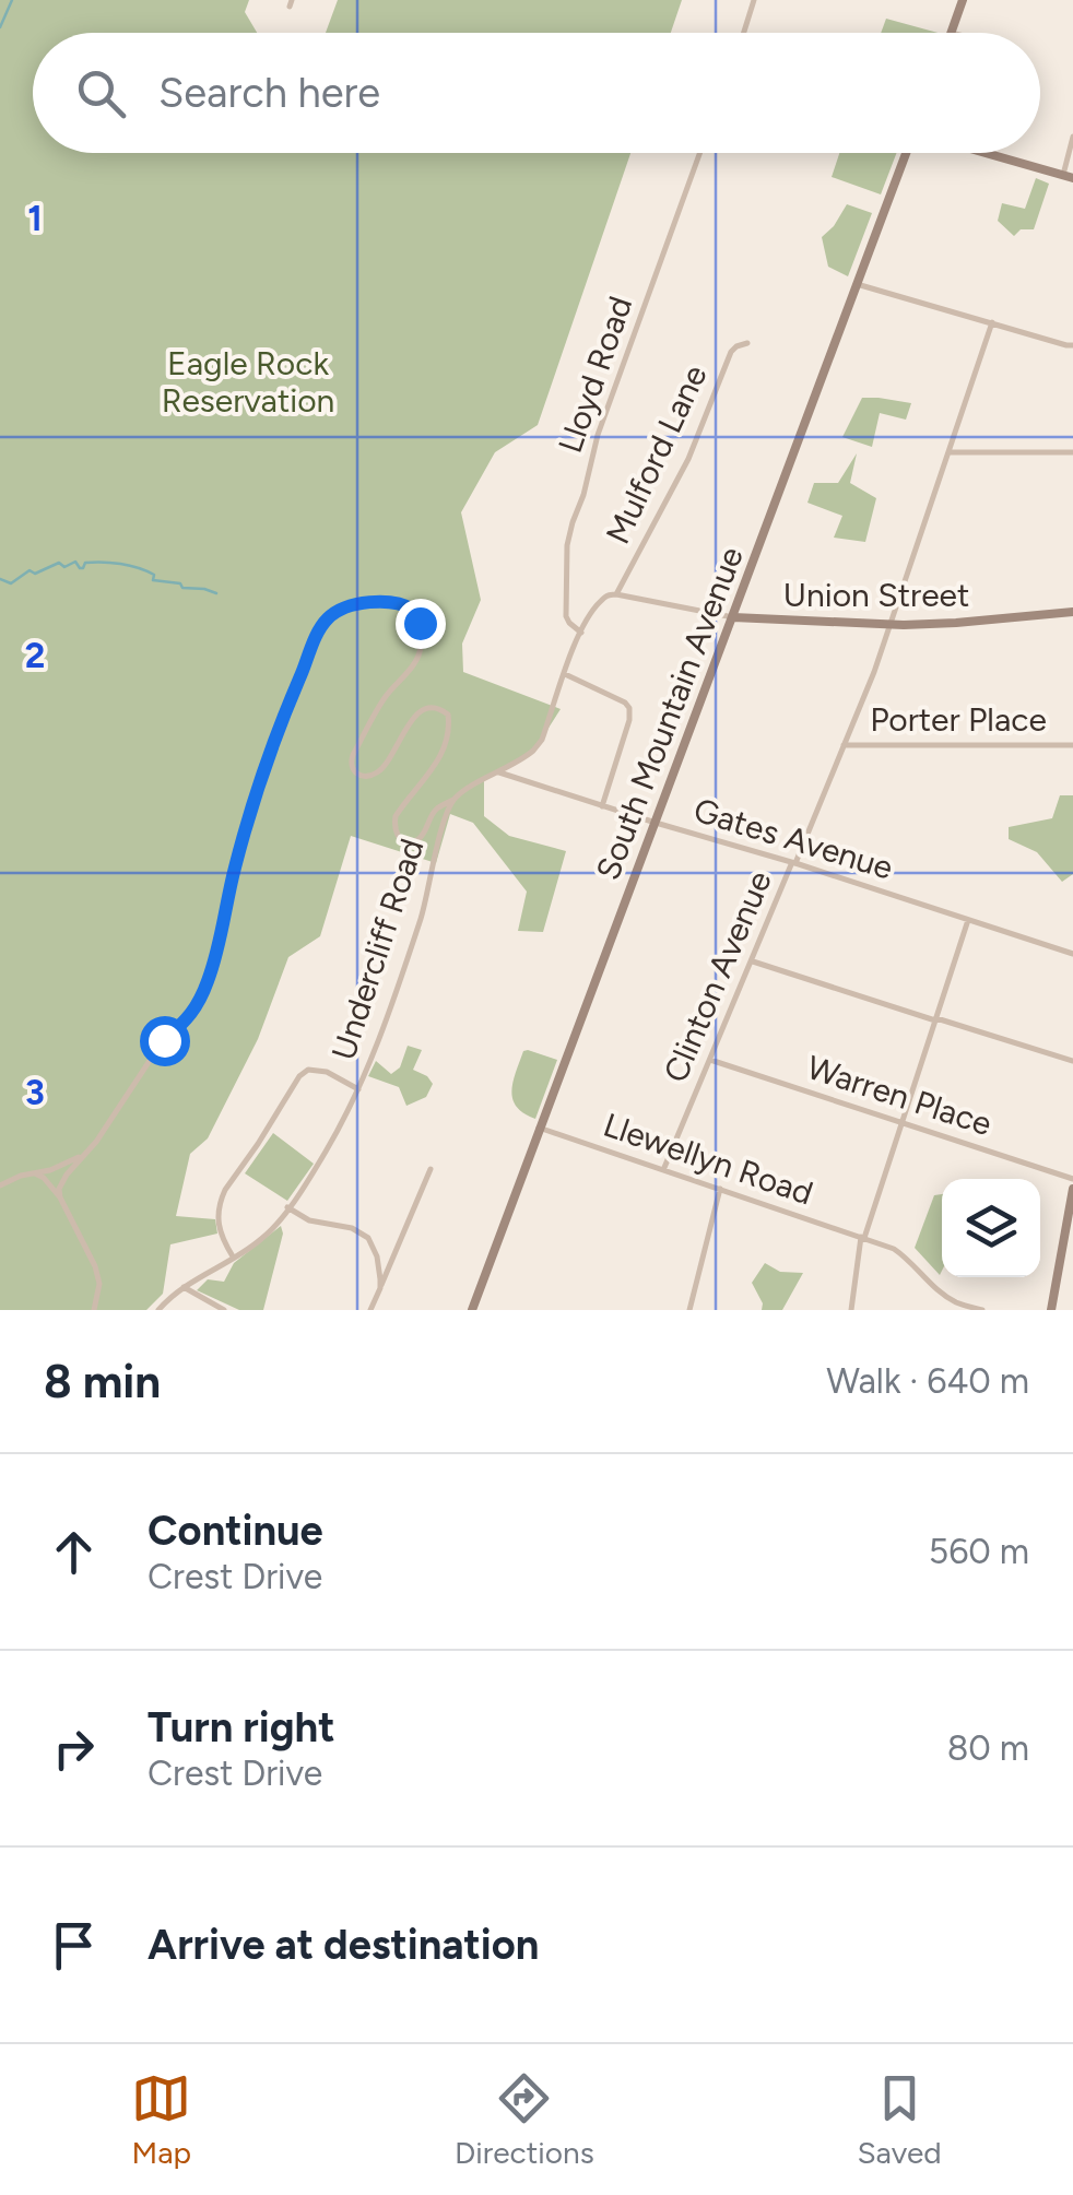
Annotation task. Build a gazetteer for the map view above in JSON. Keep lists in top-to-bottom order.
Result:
{
  "streets": {
    "street": [
      "Lloyd Road",
      "Mulford Lane",
      "Union Street",
      "South Mountain Avenue",
      "Porter Place",
      "Gates Avenue",
      "Undercliff Road",
      "Clinton Avenue",
      "Warren Place",
      "Llewellyn Road"
    ]
  },
  "crossings": [
    ["Mulford Lane", "Union Street"],
    ["Union Street", "South Mountain Avenue"],
    ["Union Street", "Clinton Avenue"],
    ["South Mountain Avenue", "Gates Avenue"],
    ["South Mountain Avenue", "Llewellyn Road"],
    ["Porter Place", "Clinton Avenue"],
    ["Gates Avenue", "Clinton Avenue"],
    ["Clinton Avenue", "Warren Place"],
    ["Clinton Avenue", "Llewellyn Road"]
  ],
  "parks": ["Eagle Rock Reservation"],
  "page": {
    "search": "Search here",
    "heading": ["8 min", "Walk · 640 m"],
    "list": [
      ["Continue", "Crest Drive", "560 m"],
      ["Turn right", "Crest Drive", "80 m"],
      "Arrive at destination"
    ],
    "nav": ["Map", "Directions", "Saved"]
  },
  "grid": {
    "rows": ["1", "2", "3"]
  }
}
